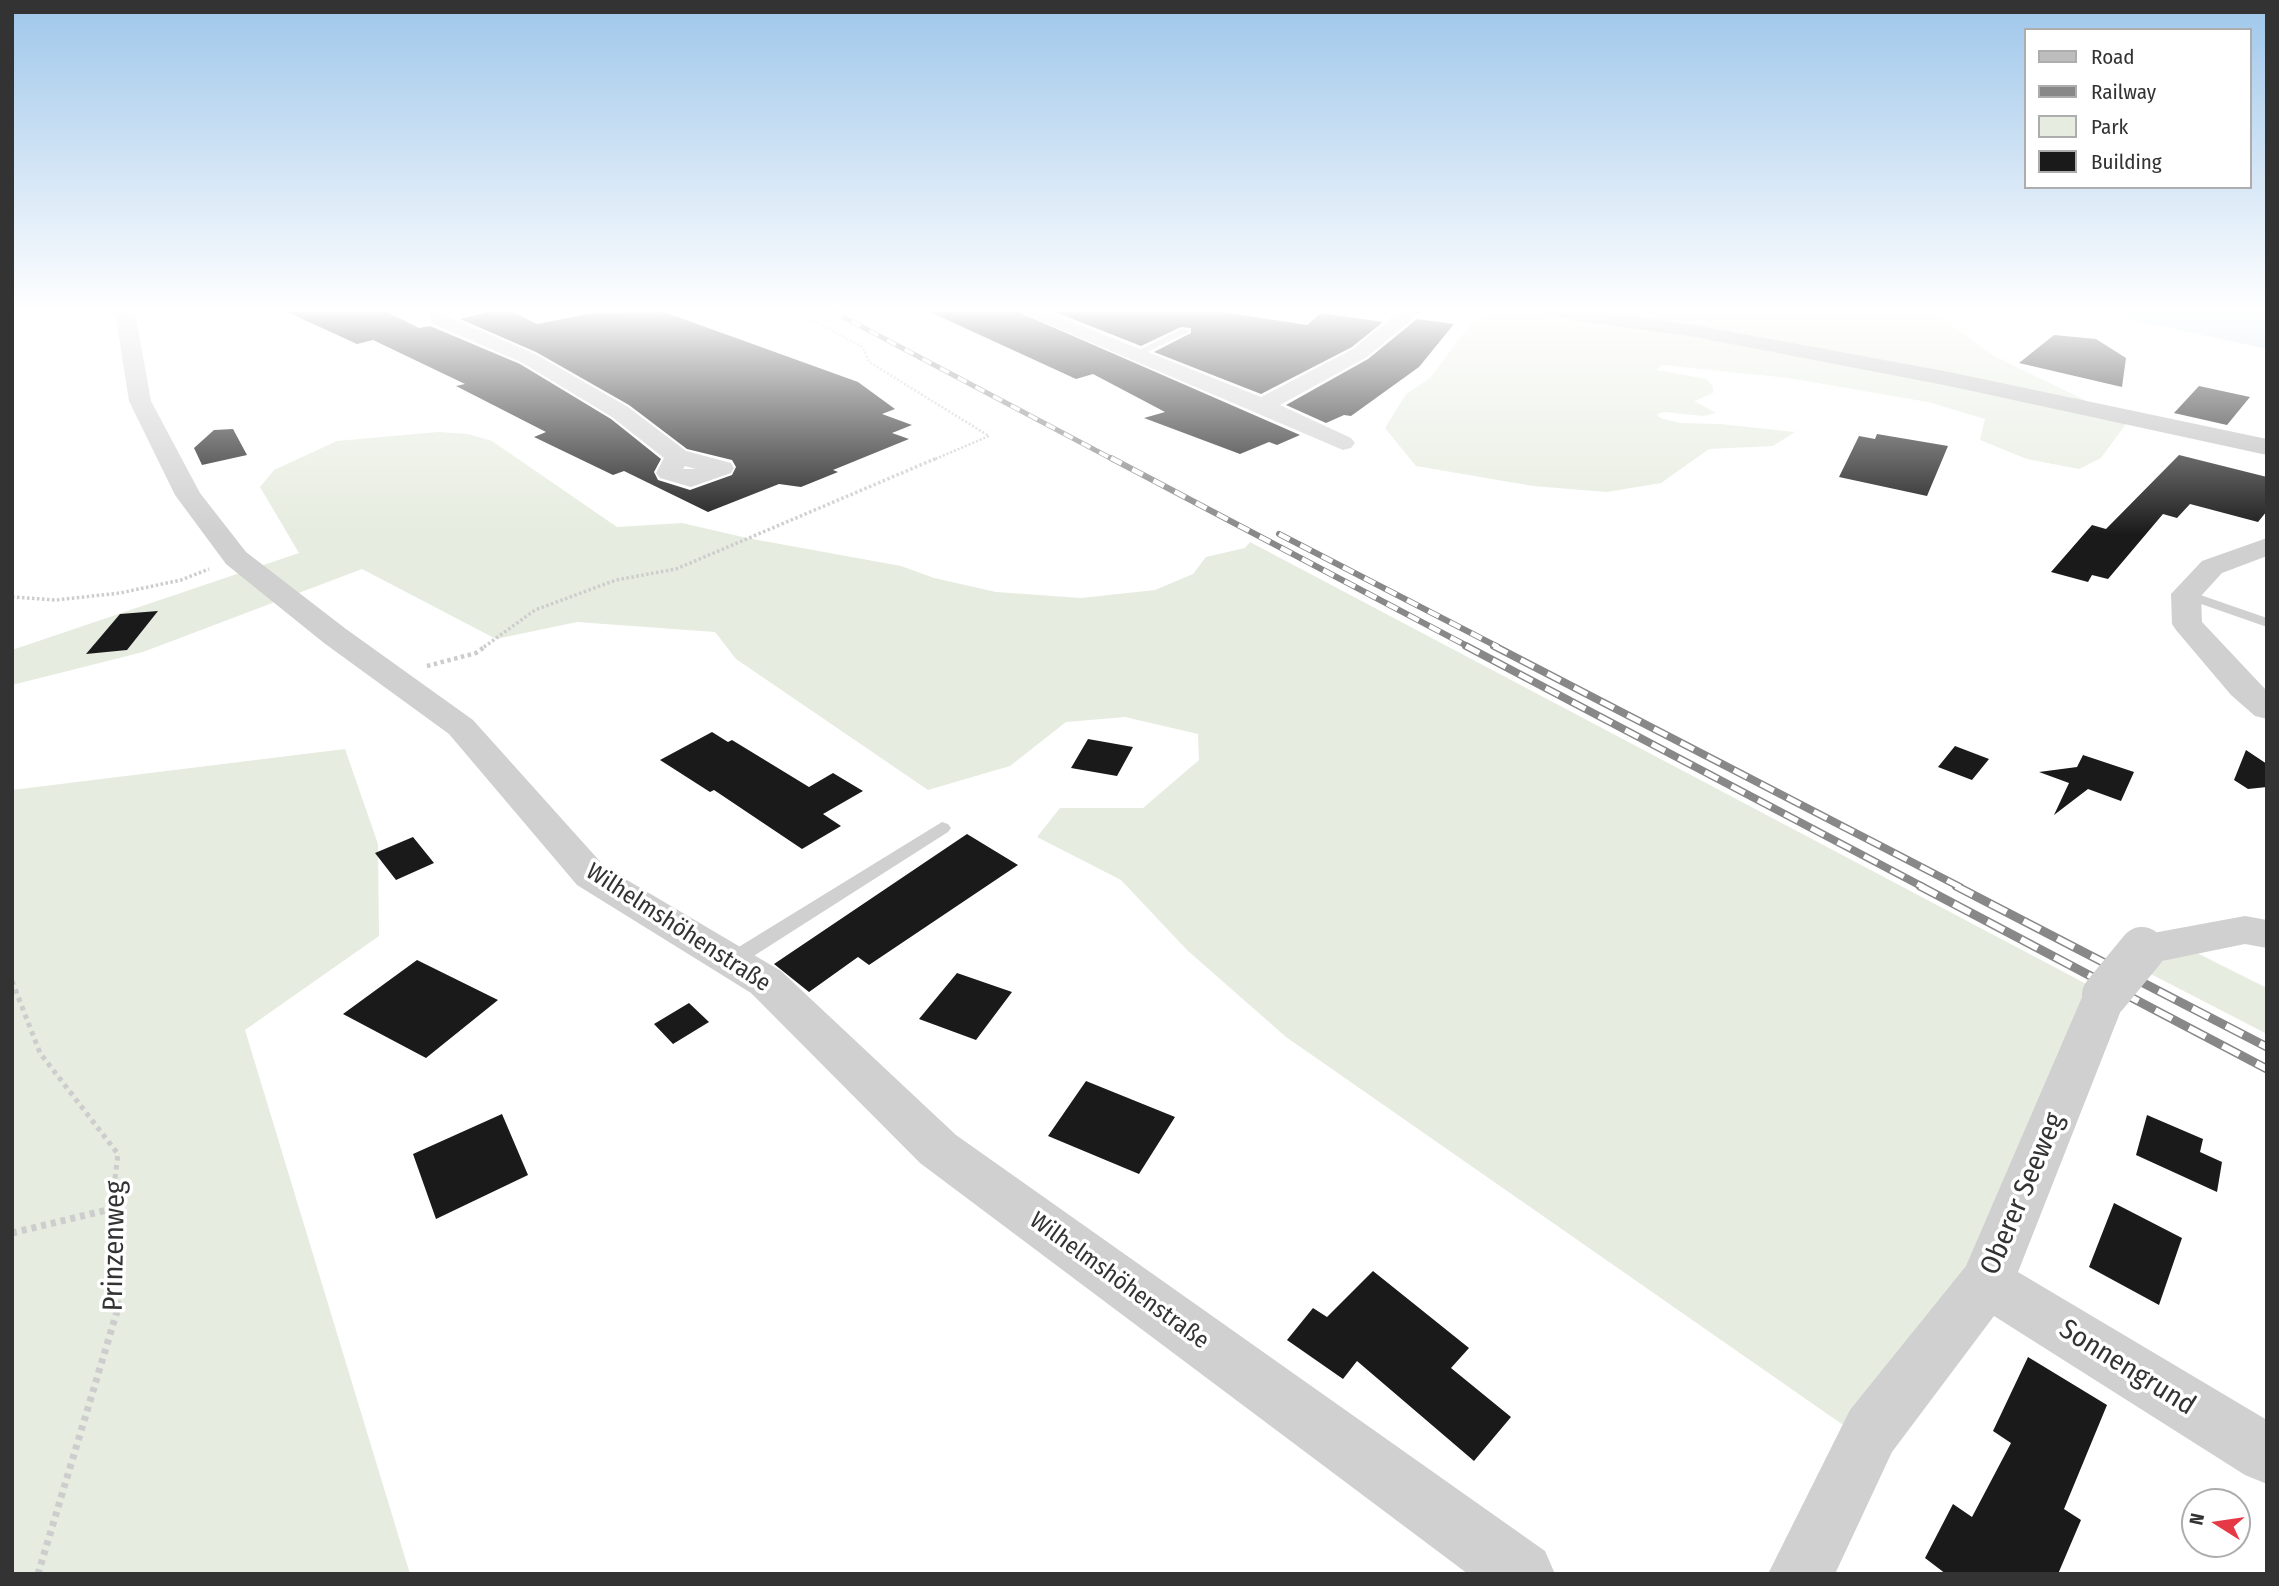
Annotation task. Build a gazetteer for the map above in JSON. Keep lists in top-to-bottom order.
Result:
{
  "streets": {
    "street": ["Wilhelmshöhenstraße", "Oberer Seeweg", "Sonnengrund"],
    "path": ["Prinzenweg"]
  },
  "crossings": [
    ["Oberer Seeweg", "Sonnengrund"]
  ],
  "legend": [
    "Road",
    "Railway",
    "Park",
    "Building"
  ],
  "north": "left"
}
